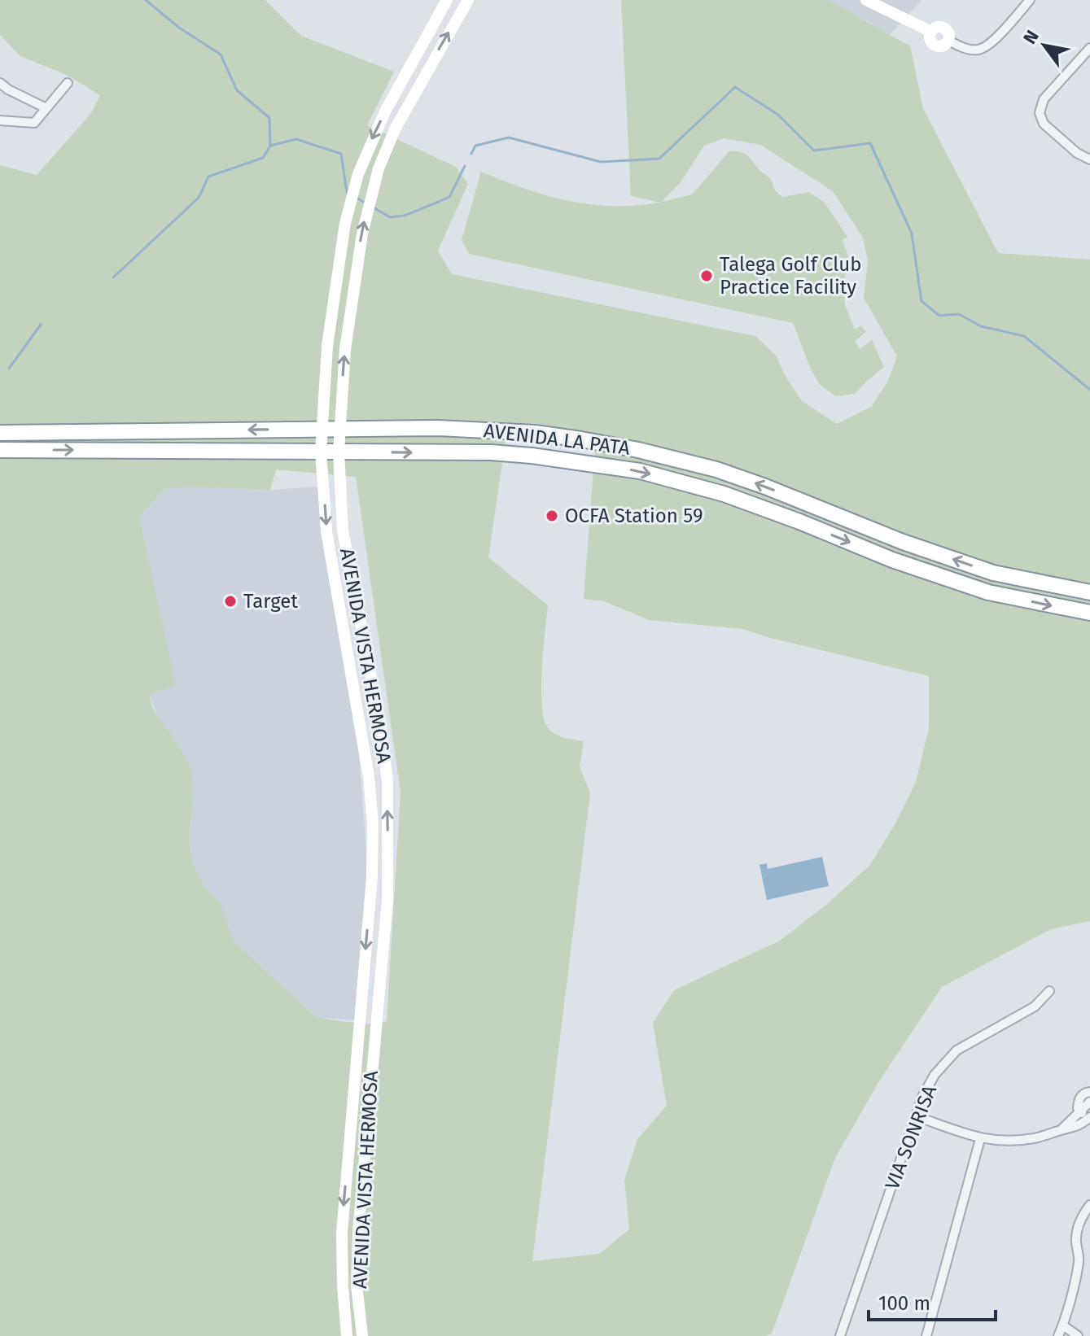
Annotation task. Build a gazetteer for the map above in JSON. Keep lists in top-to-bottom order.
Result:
{
  "streets": {
    "highway": ["AVENIDA LA PATA"],
    "main road": ["AVENIDA VISTA HERMOSA"],
    "street": ["VIA SONRISA"]
  },
  "crossings": [
    ["AVENIDA LA PATA", "AVENIDA VISTA HERMOSA"]
  ],
  "places": ["Talega Golf Club Practice Facility", "OCFA Station 59", "Target"],
  "scale_bar": "100 m",
  "north": "top left"
}
